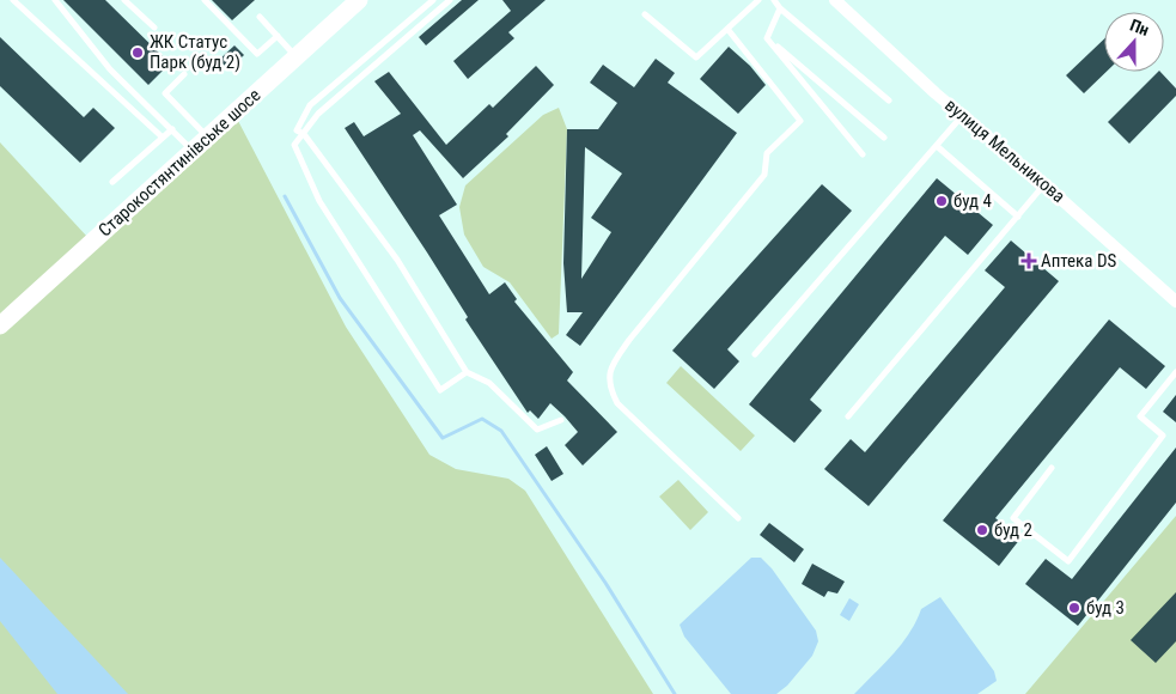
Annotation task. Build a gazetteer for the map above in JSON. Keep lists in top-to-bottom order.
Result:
{
  "streets": {
    "main road": ["Старокостянтинівське шосе"],
    "street": ["вулиця Мельникова"]
  },
  "places": {
    "other": [
      "ЖК Статус Парк (буд 2)",
      "буд 4",
      "буд 2",
      "буд 3"
    ],
    "health": ["Аптека DS"]
  },
  "north": "top"
}
